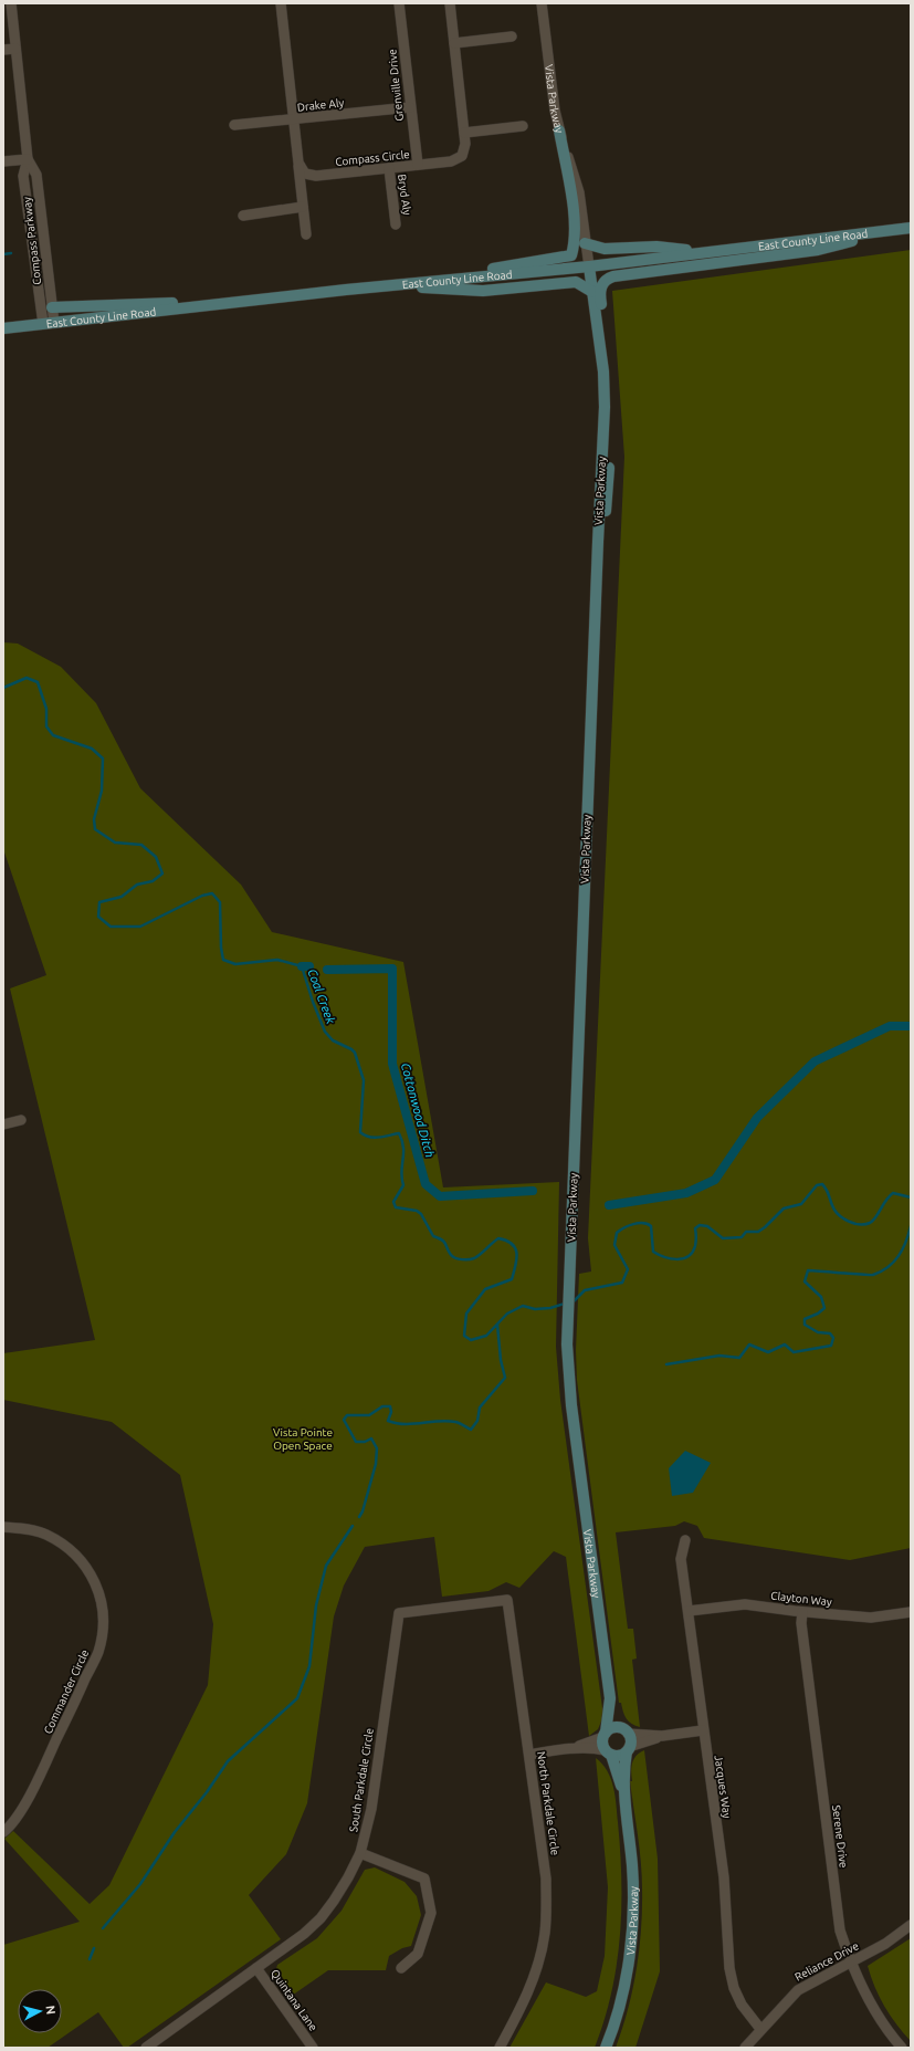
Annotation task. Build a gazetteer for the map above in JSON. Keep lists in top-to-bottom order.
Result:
{
  "streets": {
    "main road": ["Vista Parkway", "East County Line Road"],
    "street": [
      "Grenville Drive",
      "Drake Aly",
      "Compass Circle",
      "Bryd Aly",
      "Compass Parkway",
      "Clayton Way",
      "Commander Circle",
      "South Parkdale Circle",
      "Jacques Way",
      "North Parkdale Circle",
      "Serene Drive",
      "Reliance Drive",
      "Quintana Lane"
    ]
  },
  "crossings": [
    ["Grenville Drive", "Drake Aly"],
    ["Grenville Drive", "Compass Circle"],
    ["Vista Parkway", "East County Line Road"],
    ["Compass Circle", "Bryd Aly"],
    ["East County Line Road", "Compass Parkway"],
    ["Clayton Way", "Jacques Way"],
    ["Clayton Way", "Serene Drive"],
    ["South Parkdale Circle", "North Parkdale Circle"],
    ["South Parkdale Circle", "Quintana Lane"],
    ["Jacques Way", "Reliance Drive"],
    ["Serene Drive", "Reliance Drive"]
  ],
  "water": ["Coal Creek", "Cottonwood Ditch"],
  "parks": ["Vista Pointe Open Space"],
  "north": "right"
}
